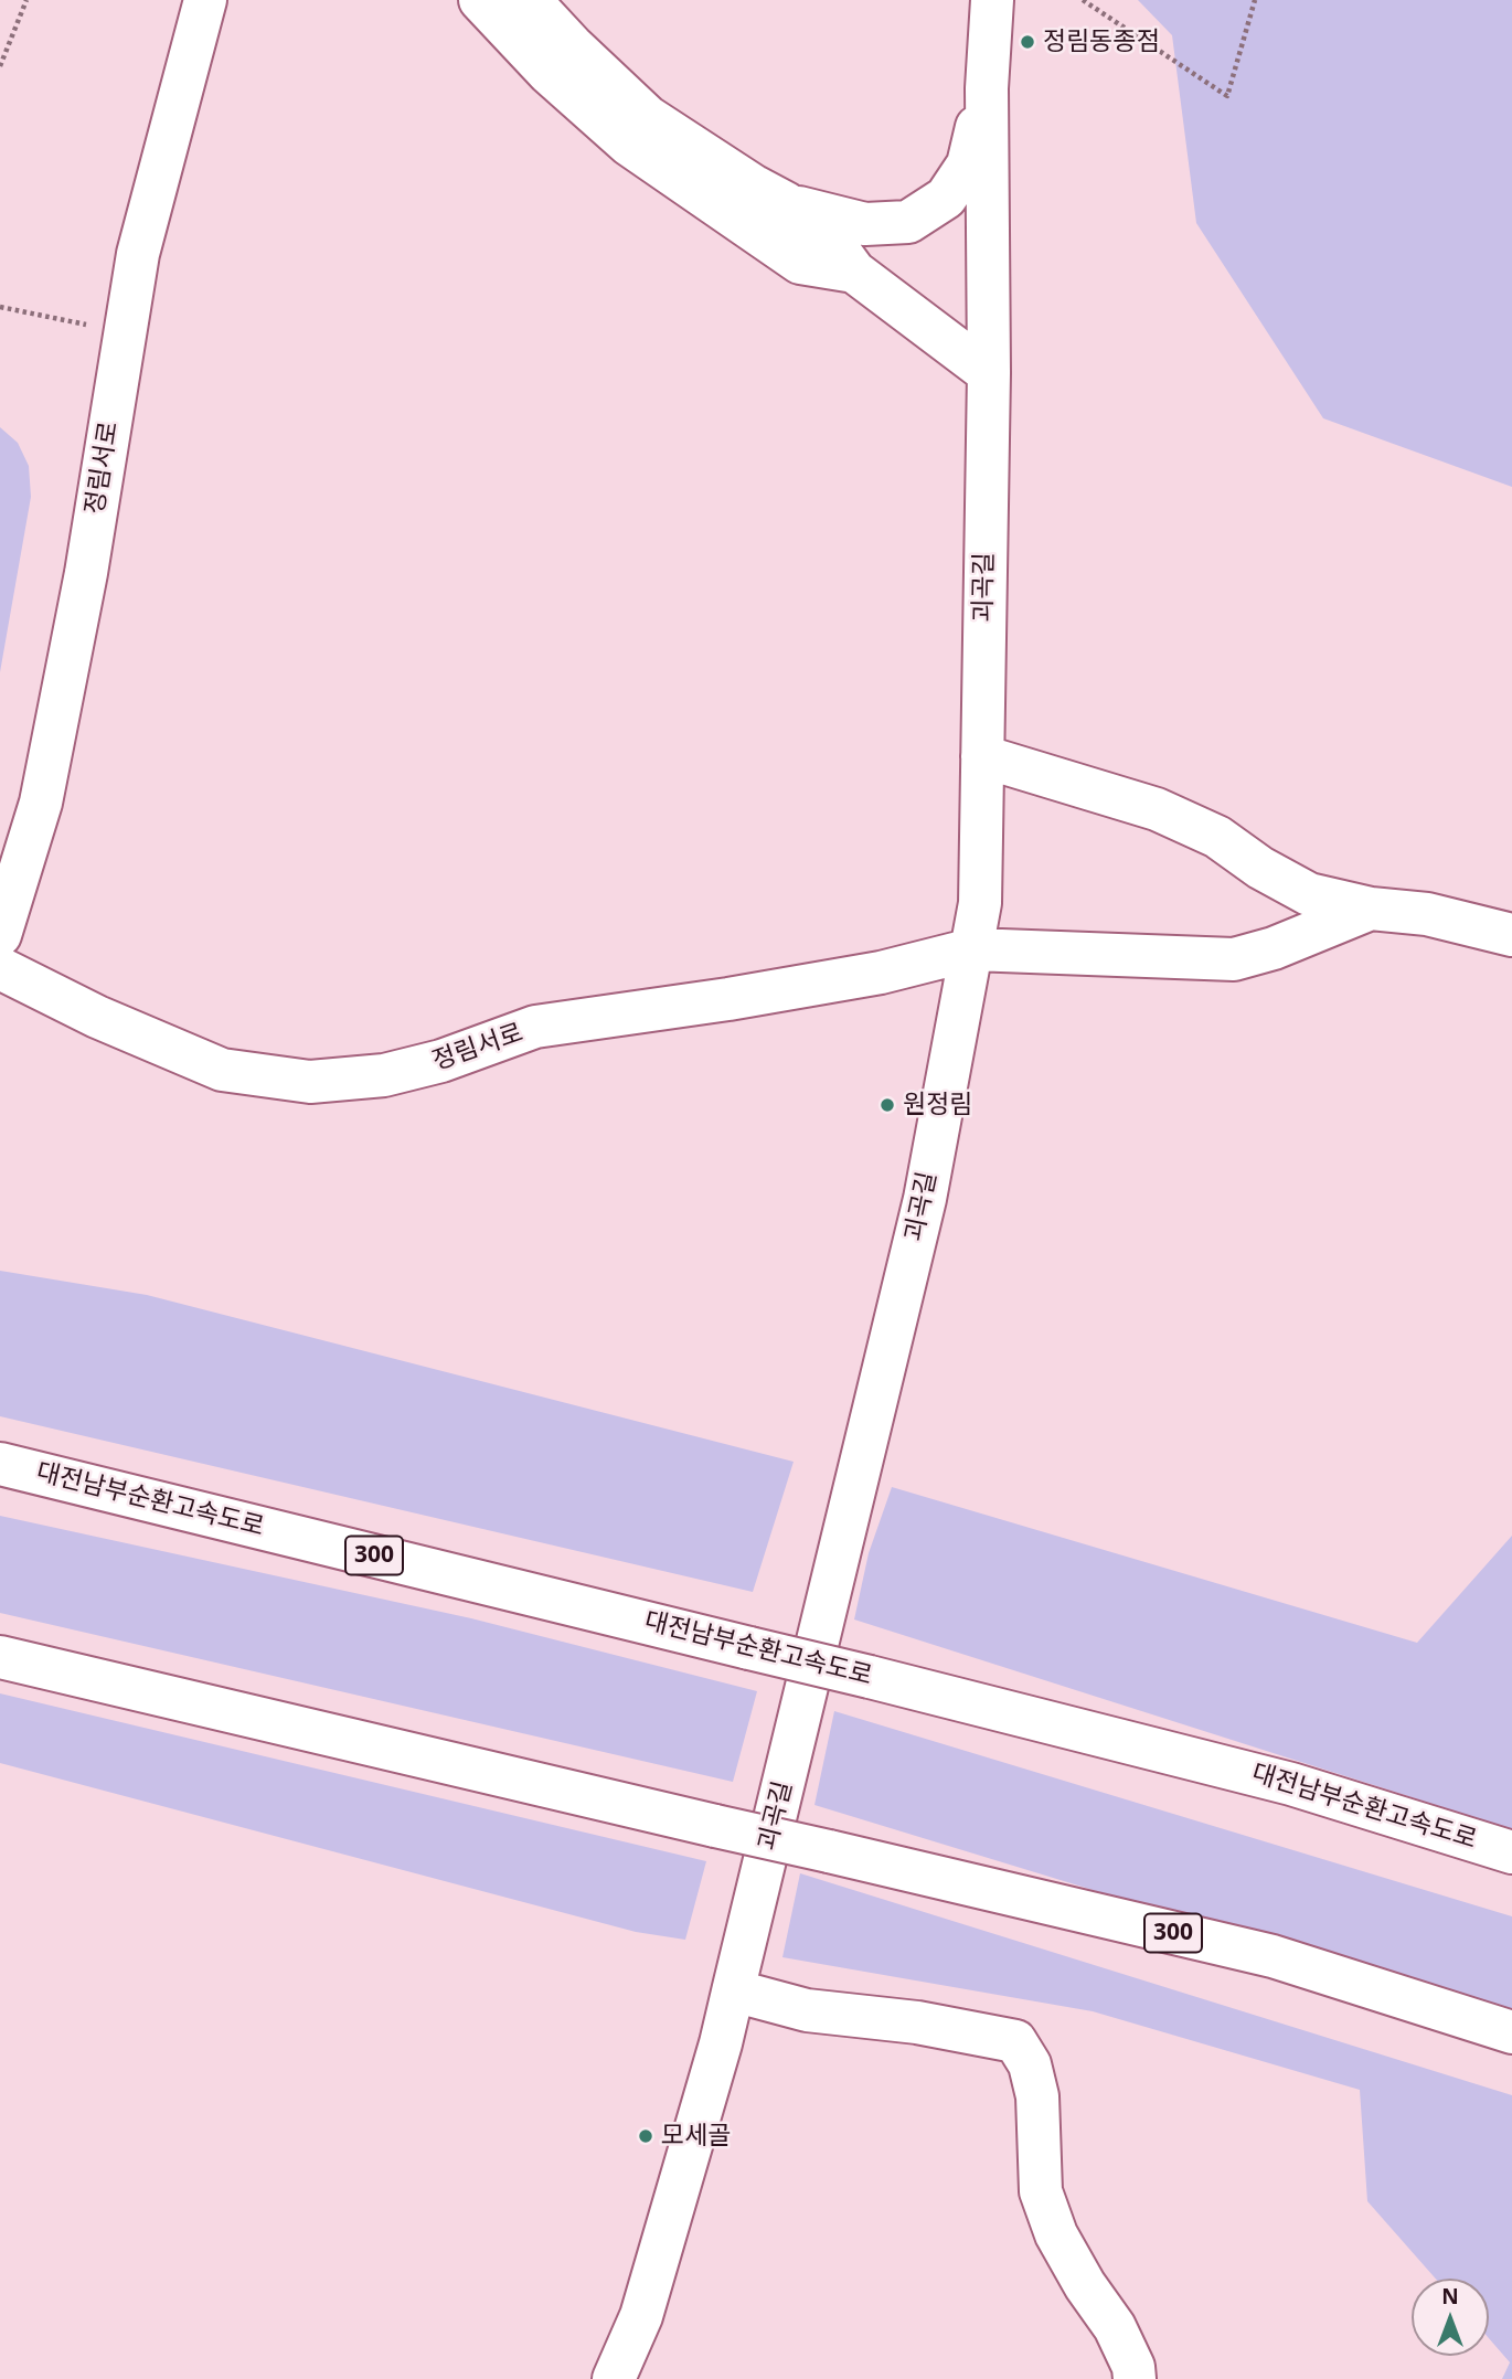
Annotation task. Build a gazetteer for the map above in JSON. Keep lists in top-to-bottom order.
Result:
{
  "streets": {
    "main road": [
      "정림서로",
      "괴곡길",
      "대전남부순환고속도로",
      "300"
    ]
  },
  "crossings": [
    ["정림서로", "괴곡길"]
  ],
  "places": ["정림동종점", "원정림", "모세골"],
  "north": "top"
}
